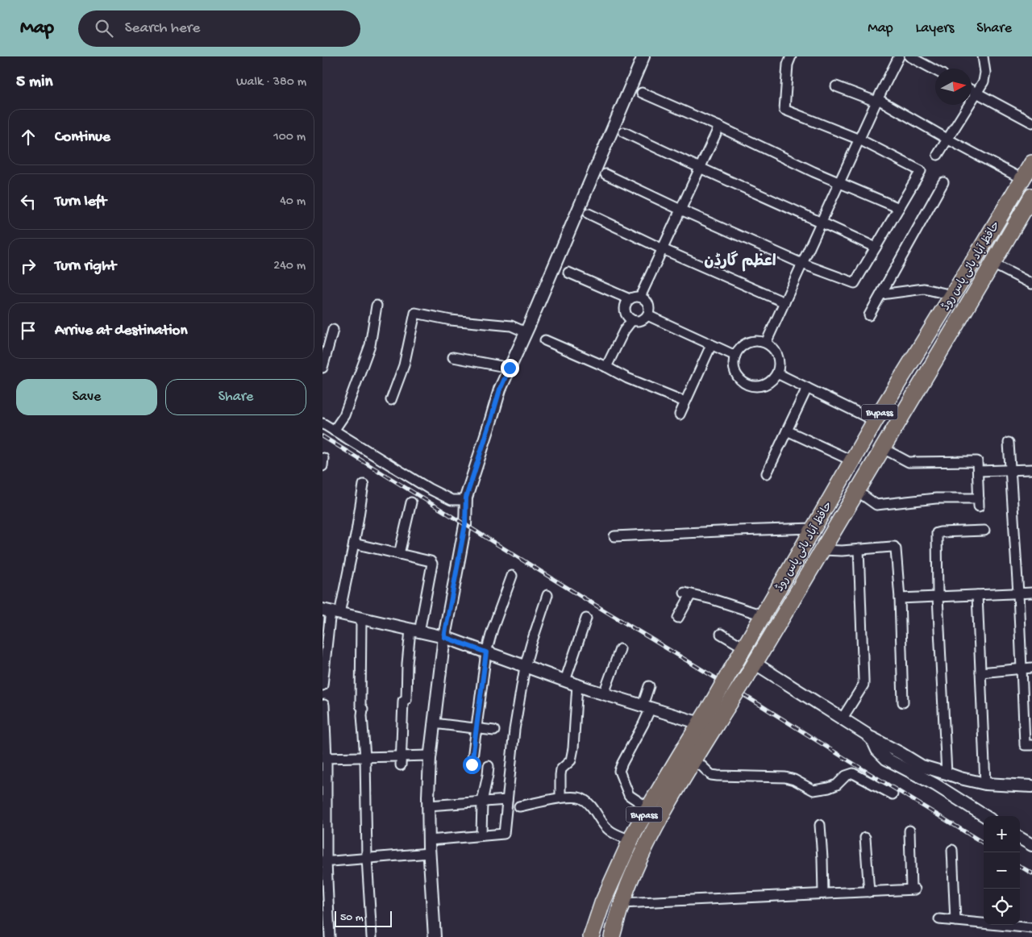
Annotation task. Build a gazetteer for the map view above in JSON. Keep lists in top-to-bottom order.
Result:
{
  "streets": {
    "highway": ["حافظ آباد بائی پاس روڈ", "Bypass"]
  },
  "districts": ["اعظم گارڈن"],
  "scale_bar": "50 m",
  "north": "right",
  "page": {
    "header": "Map",
    "search": "Search here",
    "nav": ["Map", "Layers", "Share"],
    "heading": ["5 min", "Walk · 380 m"],
    "list": [
      ["Continue", "100 m"],
      ["Turn left", "40 m"],
      ["Turn right", "240 m"],
      "Arrive at destination"
    ],
    "buttons": ["Save", "Share"],
    "map_buttons": ["+", "−"],
    "scale": "50 m"
  }
}
